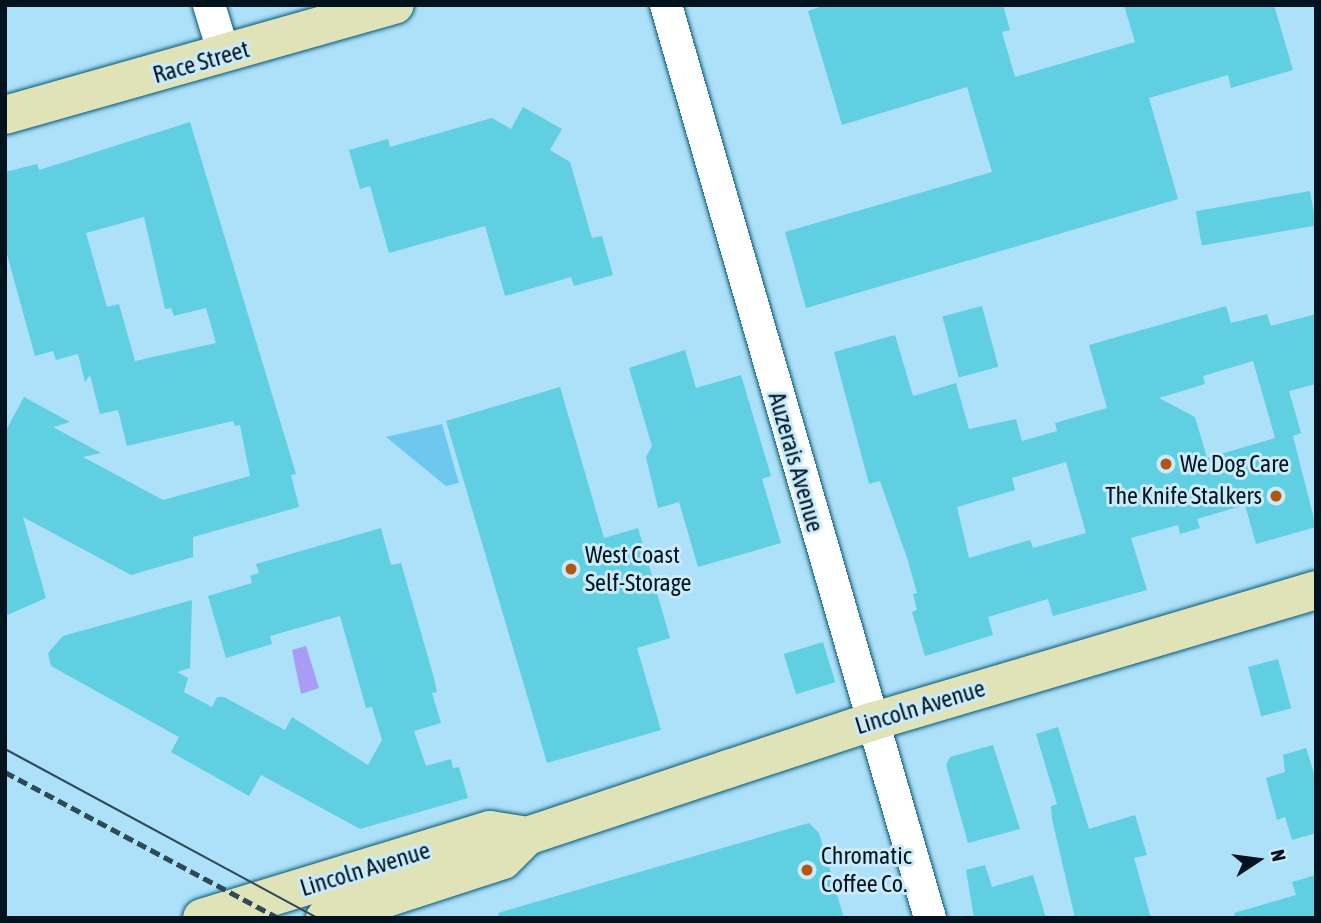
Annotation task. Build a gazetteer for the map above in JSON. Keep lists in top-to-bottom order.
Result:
{
  "streets": {
    "main road": ["Race Street", "Lincoln Avenue"],
    "street": ["Auzerais Avenue"]
  },
  "crossings": [
    ["Auzerais Avenue", "Lincoln Avenue"]
  ],
  "places": [
    "We Dog Care",
    "The Knife Stalkers",
    "West Coast Self-Storage",
    "Chromatic Coffee Co."
  ],
  "north": "right"
}
